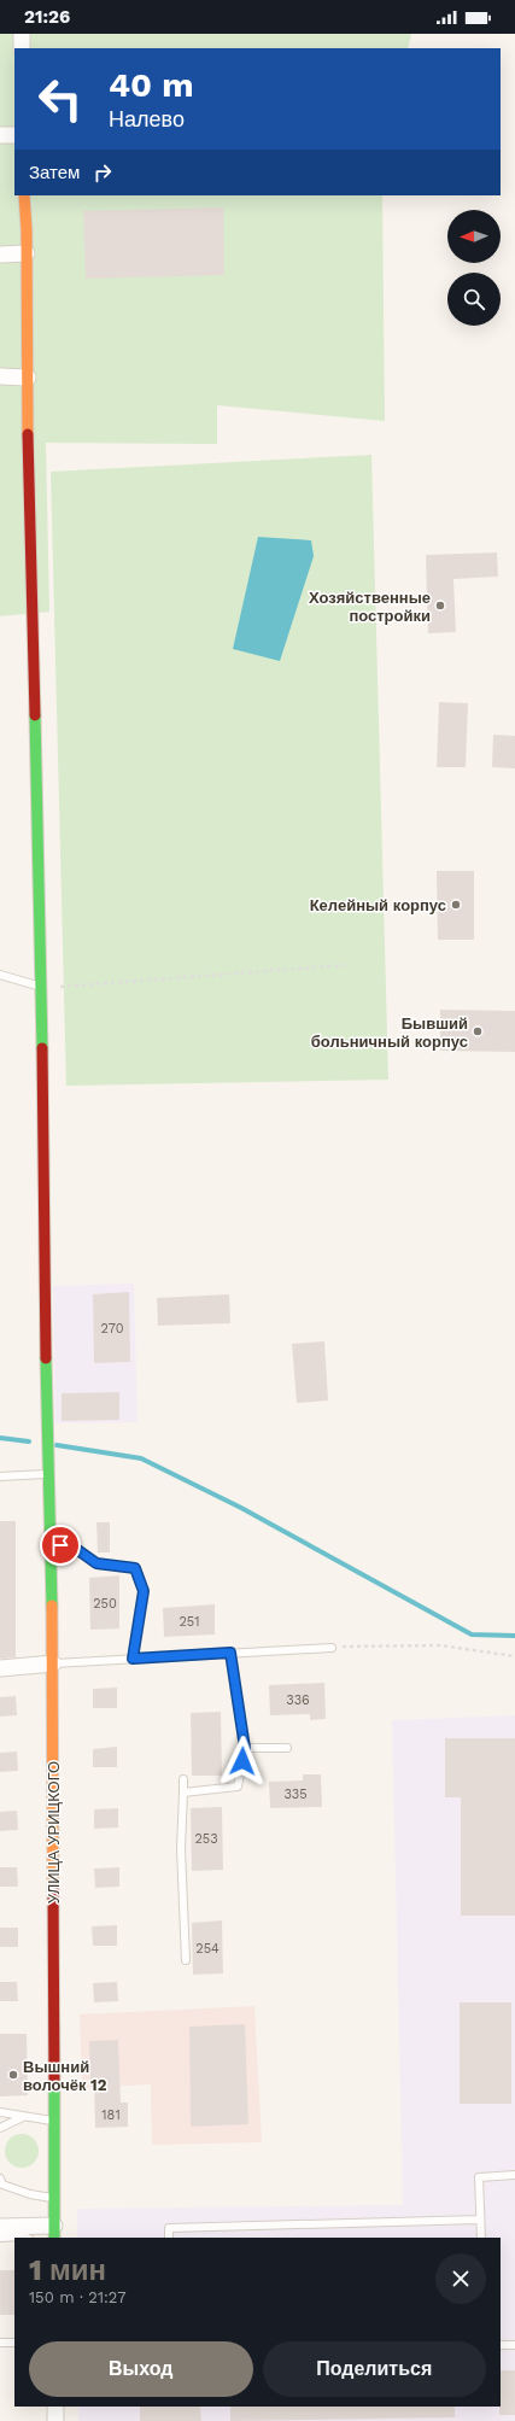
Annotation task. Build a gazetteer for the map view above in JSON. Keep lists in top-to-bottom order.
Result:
{
  "streets": {
    "street": ["УЛИЦА УРИЦКОГО"]
  },
  "places": [
    "Хозяйственные постройки",
    "Келейный корпус",
    "Бывший больничный корпус",
    "Вышний волочёк 12"
  ],
  "house_numbers": [
    "270",
    "250",
    "251",
    "336",
    "335",
    "253",
    "254",
    "181"
  ],
  "north": "left",
  "page": {
    "status": "21:26",
    "turn": ["40 m", "Налево"],
    "then": "Затем",
    "heading": ["1 мин", "150 m · 21:27"],
    "buttons": ["Выход", "Поделиться"]
  }
}
